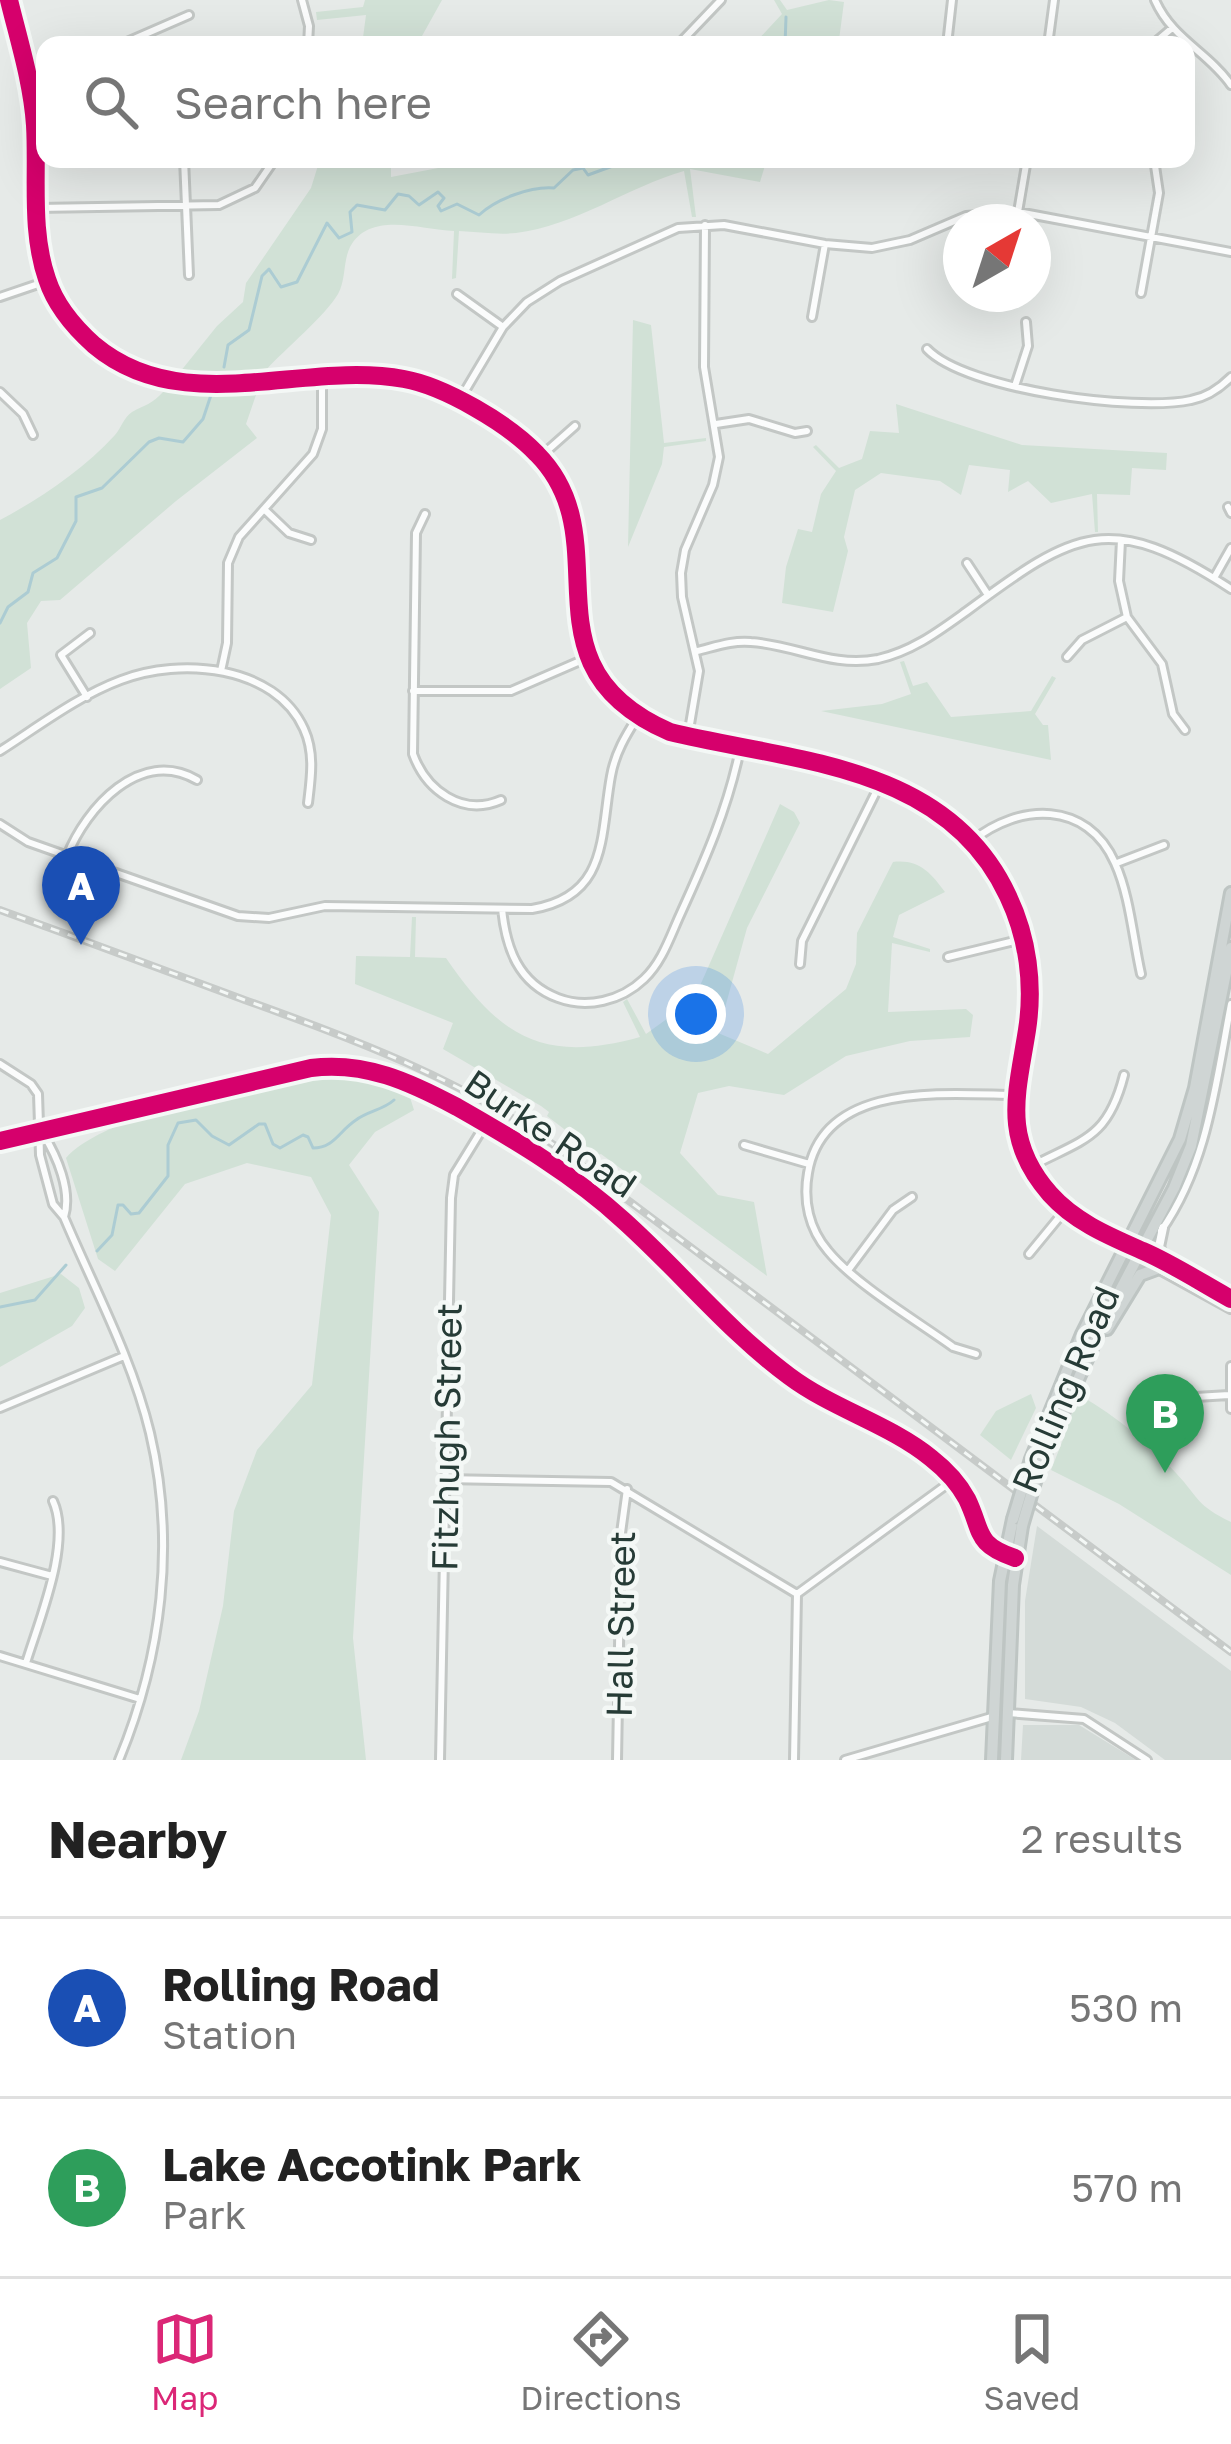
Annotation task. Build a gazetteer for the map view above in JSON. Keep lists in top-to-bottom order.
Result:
{
  "streets": {
    "main road": ["Rolling Road"],
    "street": ["Burke Road", "Fitzhugh Street", "Hall Street"]
  },
  "crossings": [
    ["Burke Road", "Rolling Road"],
    ["Burke Road", "Fitzhugh Street"]
  ],
  "north": "top right",
  "page": {
    "search": "Search here",
    "pins": ["A", "B"],
    "heading": ["Nearby", "2 results"],
    "list": [
      {
        "mark": "A",
        "name": "Rolling Road",
        "note": "Station",
        "value": "530 m"
      },
      {
        "mark": "B",
        "name": "Lake Accotink Park",
        "note": "Park",
        "value": "570 m"
      }
    ],
    "nav": ["Map", "Directions", "Saved"]
  }
}
